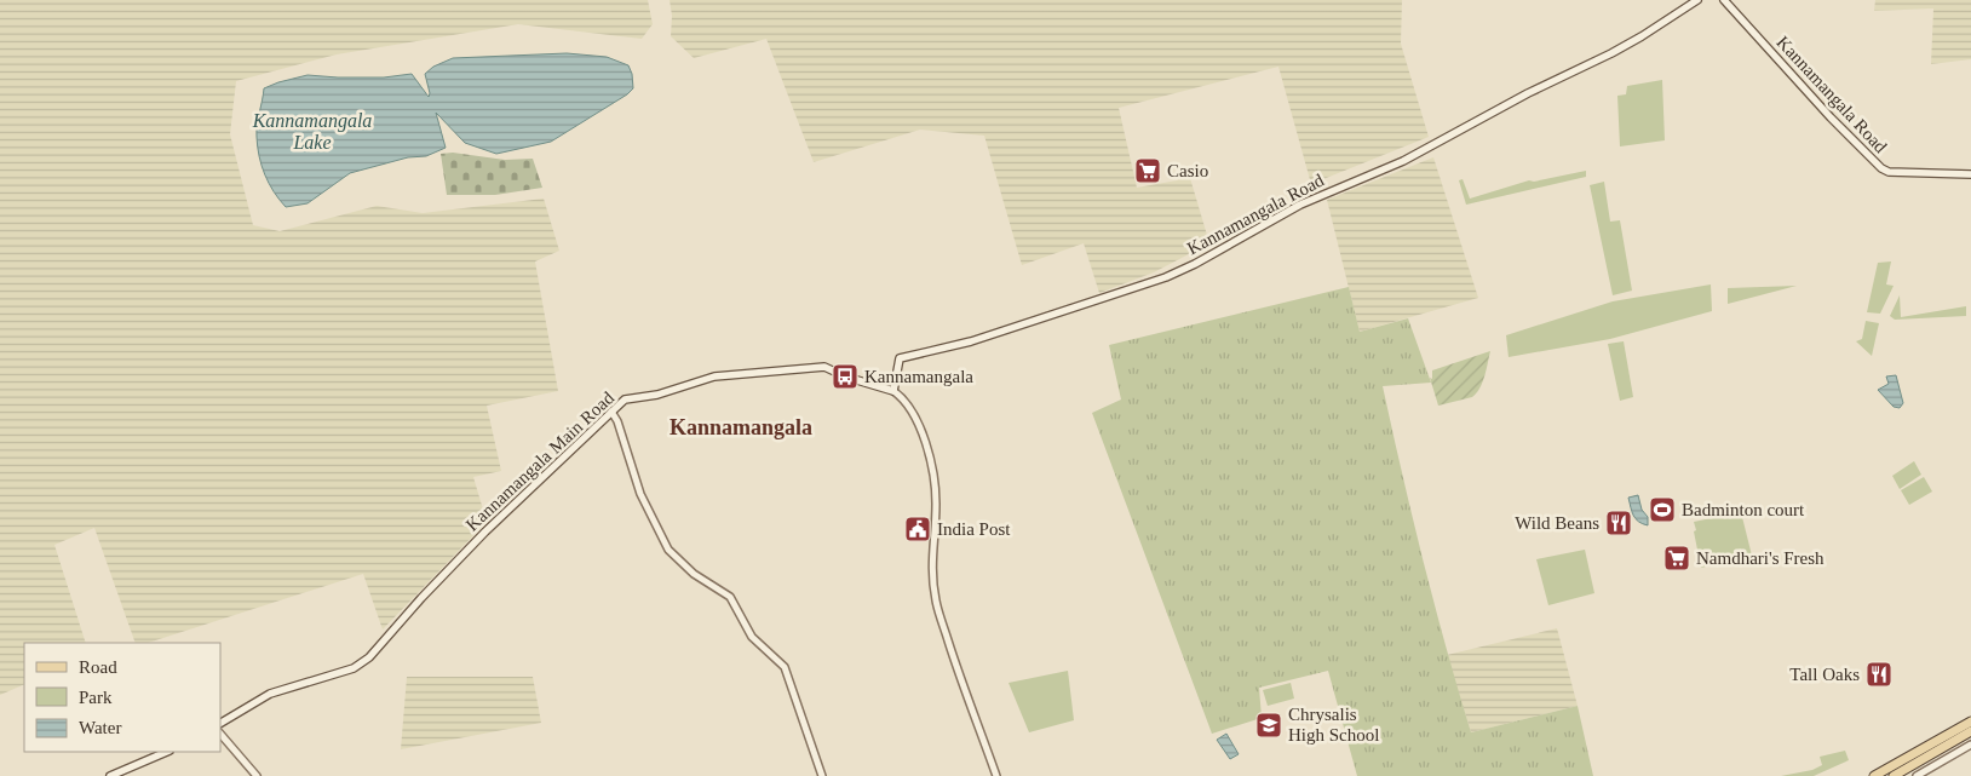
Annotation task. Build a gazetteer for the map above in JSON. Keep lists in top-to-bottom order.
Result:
{
  "streets": {
    "main road": ["Kannamangala Road", "Kannamangala Main Road"]
  },
  "crossings": [
    ["Kannamangala Road", "Kannamangala Main Road"]
  ],
  "districts": ["Kannamangala"],
  "water": ["Kannamangala Lake"],
  "places": {
    "supermarket": ["Casio", "Namdhari's Fresh"],
    "bus stop": ["Kannamangala"],
    "sports": ["Badminton court"],
    "restaurant": ["Wild Beans", "Tall Oaks"],
    "public building": ["India Post"],
    "school or university": ["Chrysalis High School"]
  },
  "legend": ["Road", "Park", "Water"]
}
